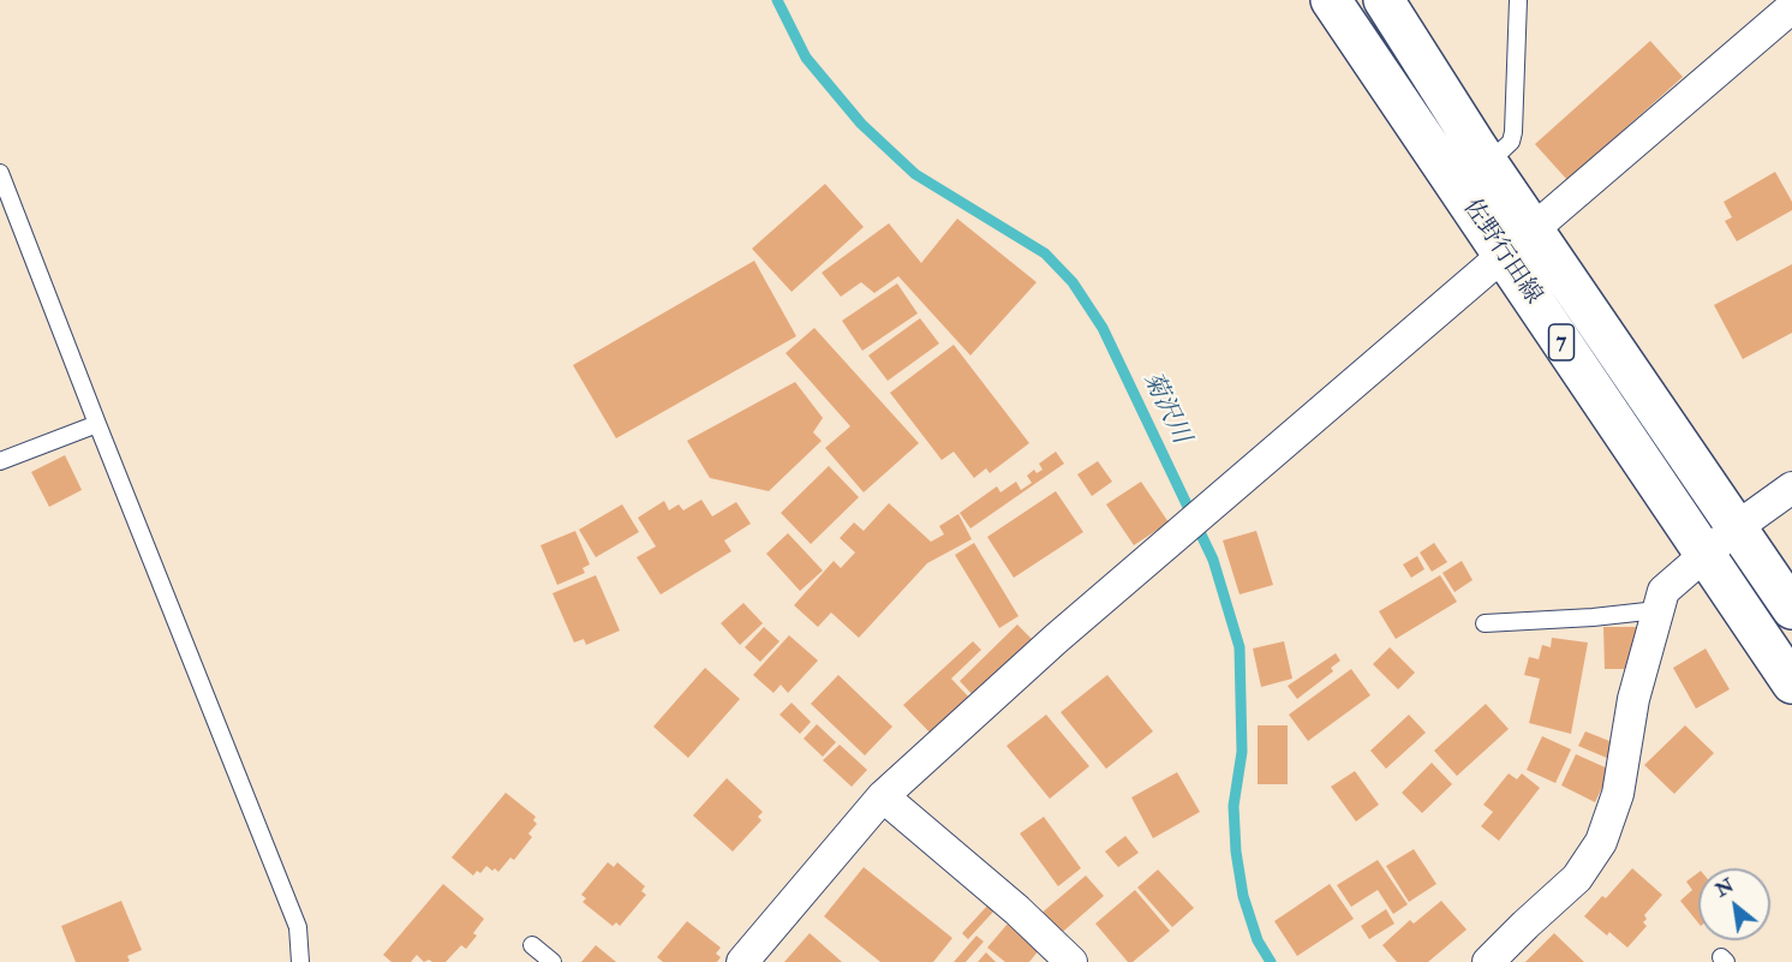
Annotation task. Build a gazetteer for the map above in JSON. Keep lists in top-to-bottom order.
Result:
{
  "streets": {
    "main road": ["佐野行田線", "7"]
  },
  "water": ["菊沢川"],
  "north": "top left"
}
